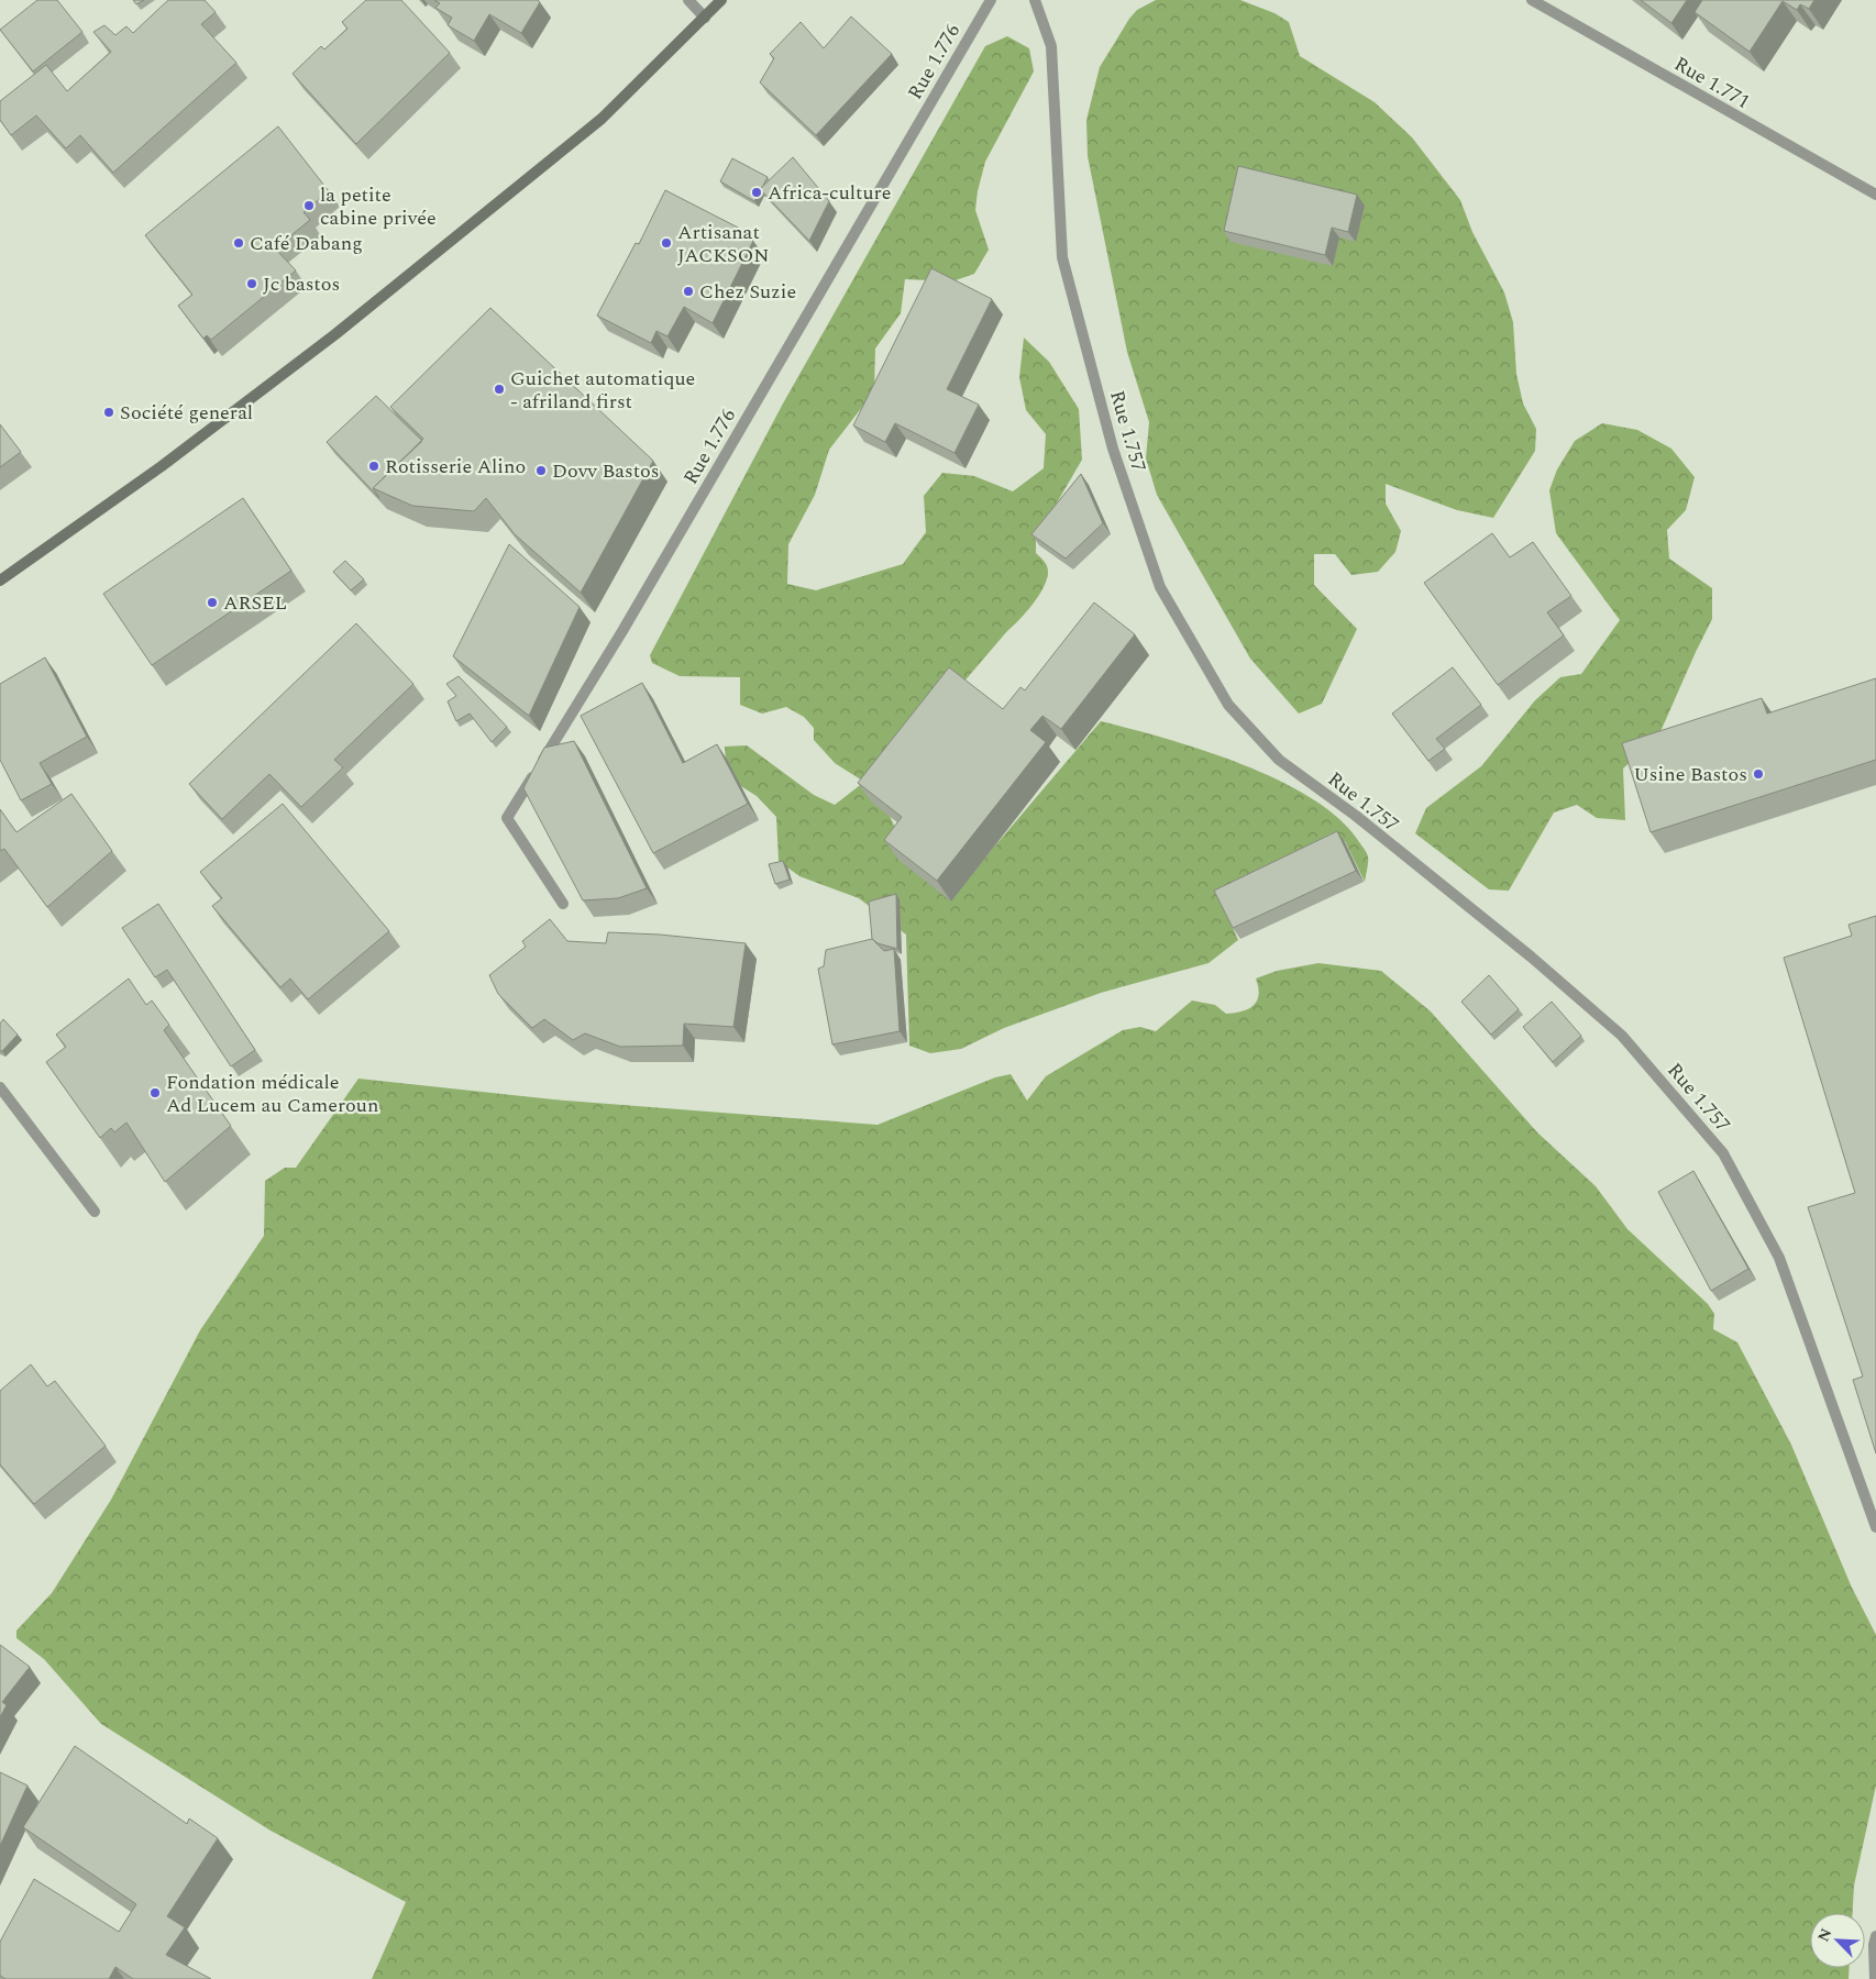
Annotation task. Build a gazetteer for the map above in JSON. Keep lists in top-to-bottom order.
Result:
{
  "streets": {
    "street": ["Rue 1.776", "Rue 1.771", "Rue 1.757"]
  },
  "places": [
    "Africa-culture",
    "la petite cabine privée",
    "Café Dabang",
    "Artisanat JACKSON",
    "Jc bastos",
    "Chez Suzie",
    "Guichet automatique - afriland first",
    "Société general",
    "Rotisserie Alino",
    "Dovv Bastos",
    "ARSEL",
    "Usine Bastos",
    "Fondation médicale Ad Lucem au Cameroun"
  ],
  "north": "top left"
}
